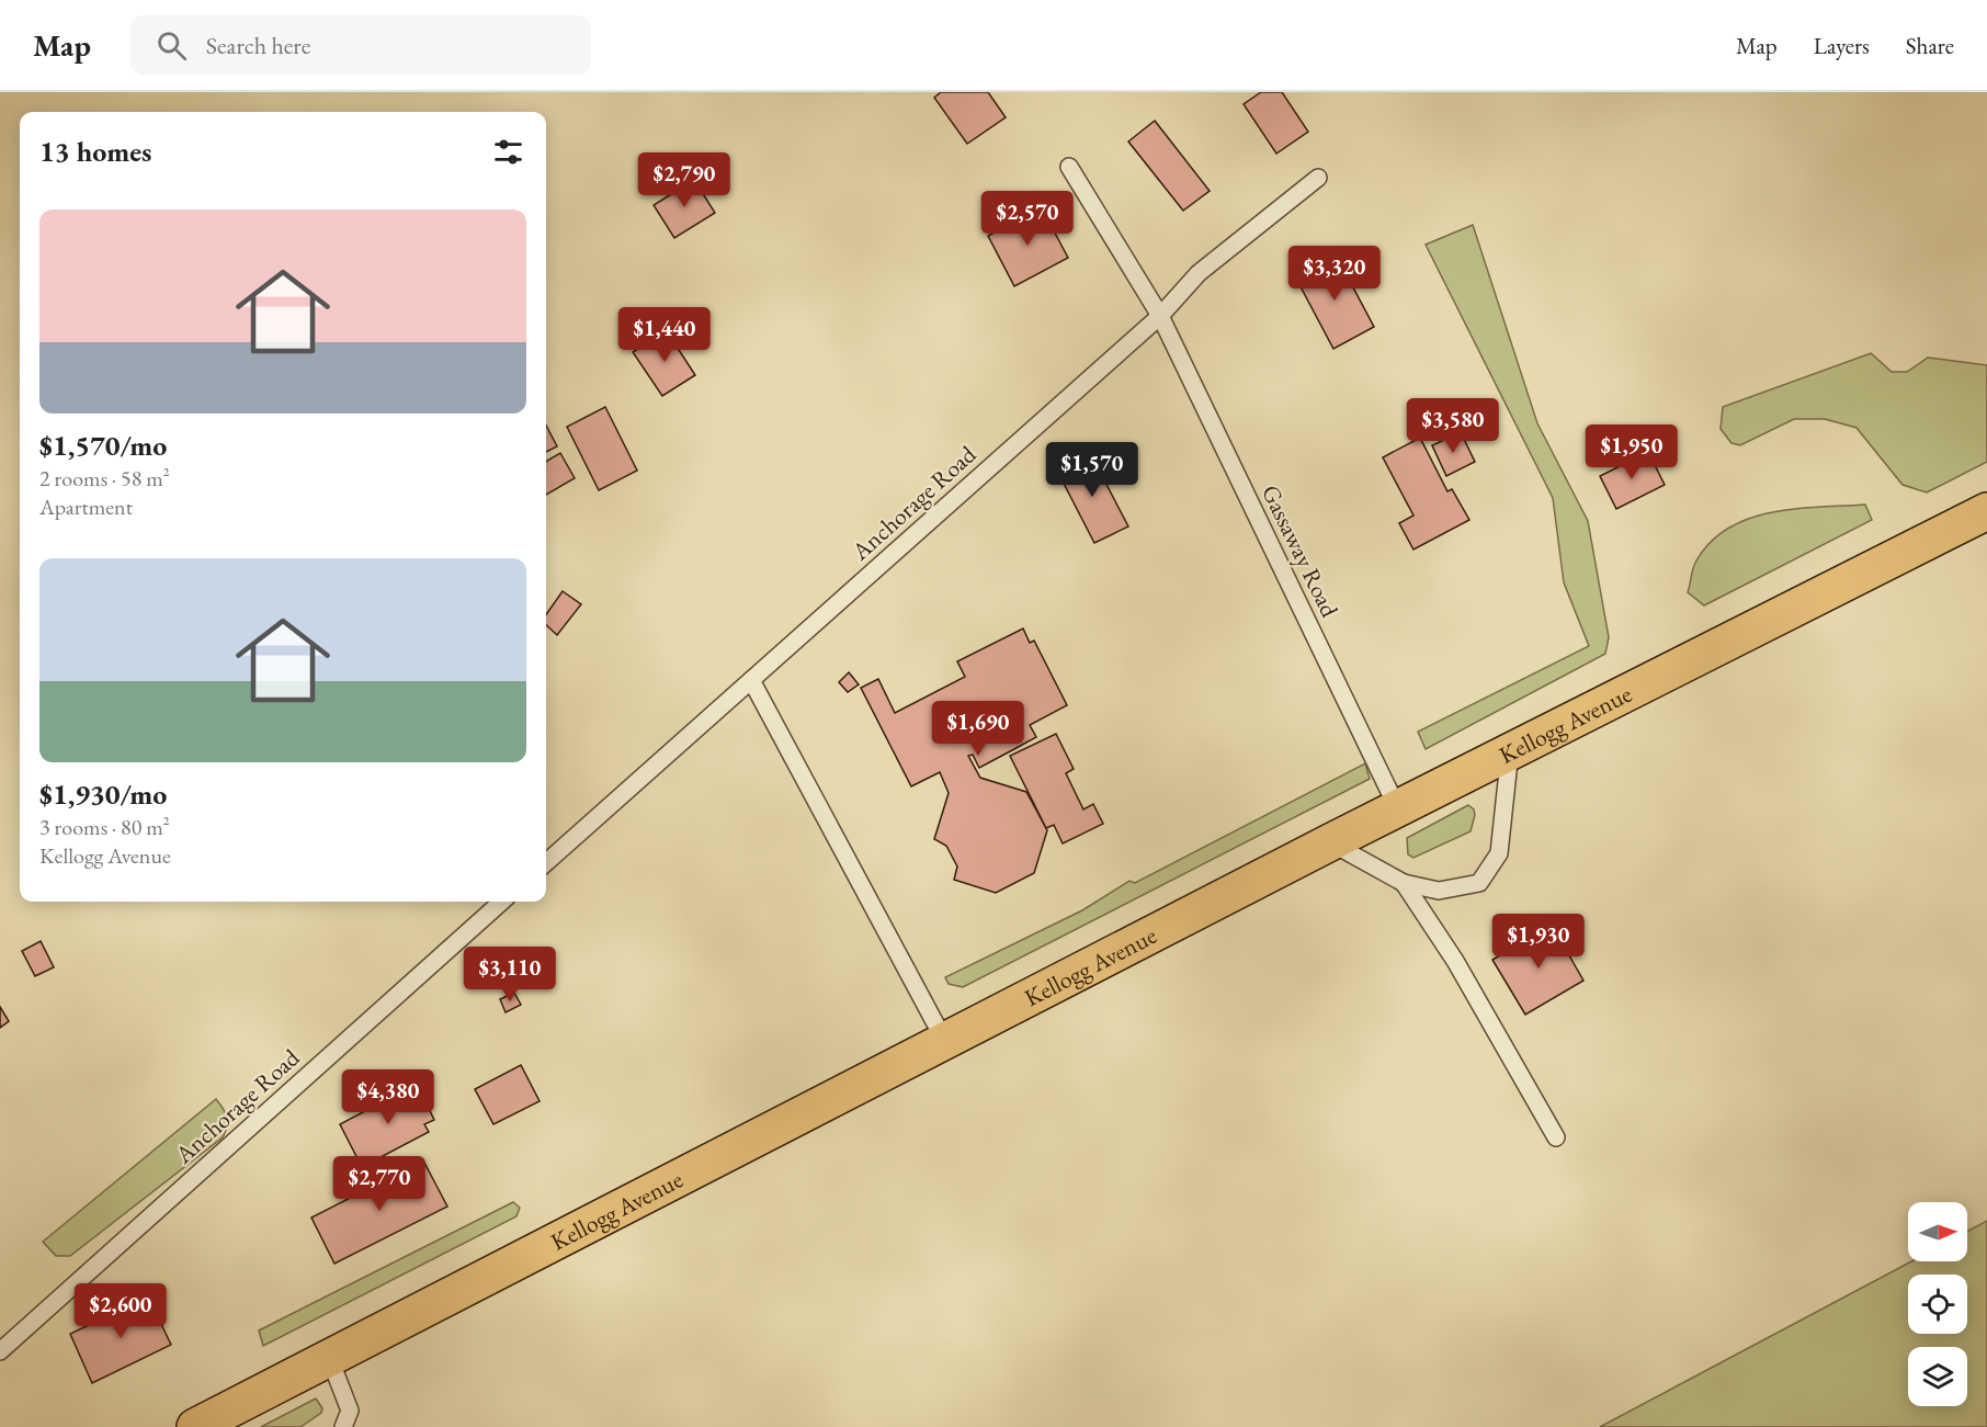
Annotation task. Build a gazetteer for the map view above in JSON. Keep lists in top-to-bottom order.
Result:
{
  "streets": {
    "main road": ["Kellogg Avenue"],
    "lane": ["Anchorage Road", "Gassaway Road"]
  },
  "crossings": [
    ["Anchorage Road", "Gassaway Road"],
    ["Gassaway Road", "Kellogg Avenue"]
  ],
  "north": "right",
  "page": {
    "header": "Map",
    "search": "Search here",
    "nav": ["Map", "Layers", "Share"],
    "heading": "13 homes",
    "price": [
      "$2,790",
      "$2,570",
      "$3,320",
      "$1,440",
      "$3,580",
      "$1,950",
      "$1,570",
      "$1,690",
      "$1,930",
      "$3,110",
      "$4,380",
      "$2,770",
      "$2,600"
    ],
    "list": [
      {
        "name": "$1,570/mo",
        "note": "2 rooms · 58 m² · Apartment"
      },
      {
        "name": "$1,930/mo",
        "note": "3 rooms · 80 m² · Kellogg Avenue"
      }
    ]
  }
}
